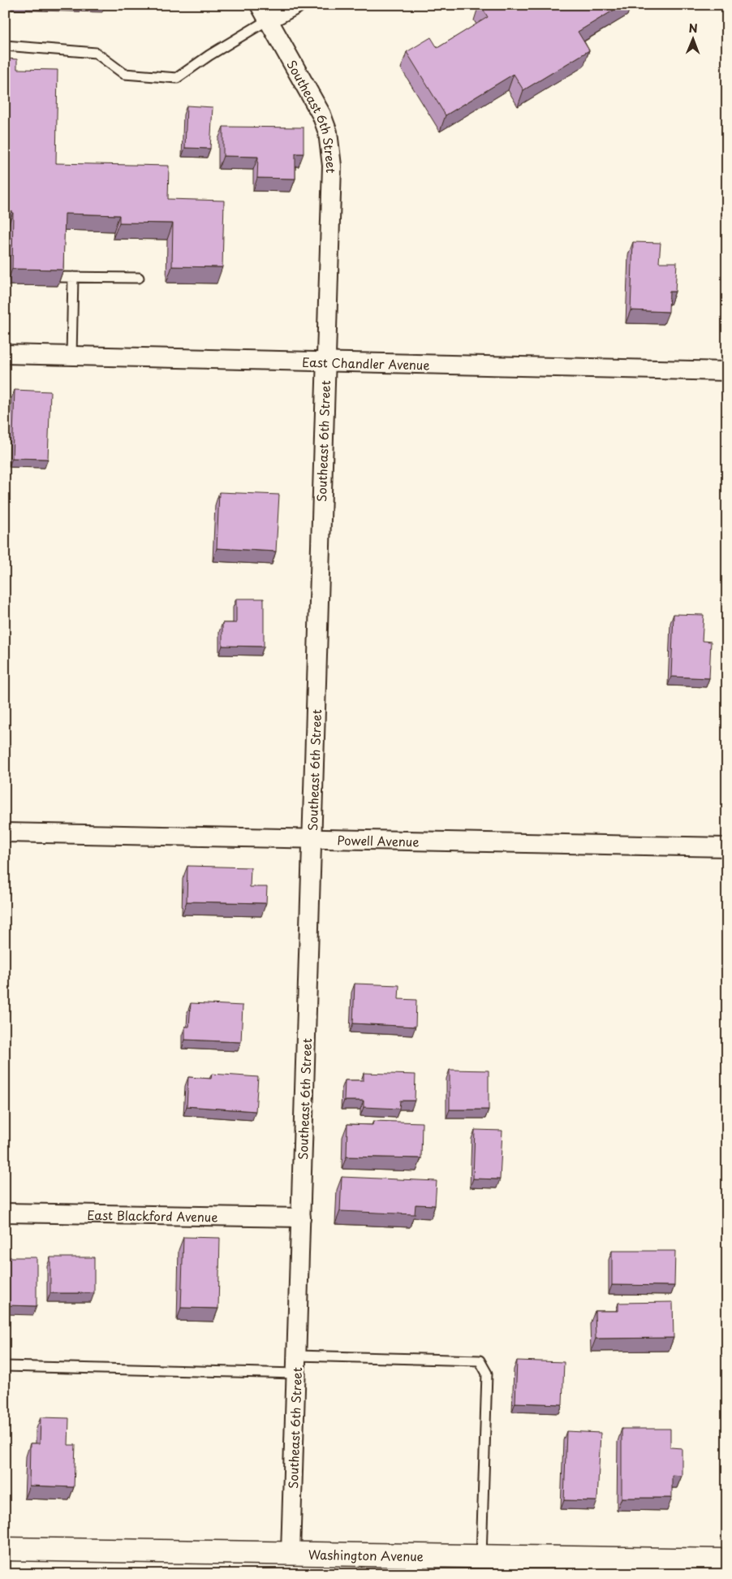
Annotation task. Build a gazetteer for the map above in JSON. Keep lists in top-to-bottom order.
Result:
{
  "streets": {
    "street": [
      "Southeast 6th Street",
      "East Chandler Avenue",
      "Powell Avenue",
      "East Blackford Avenue",
      "Washington Avenue"
    ]
  },
  "crossings": [
    ["Southeast 6th Street", "East Chandler Avenue"],
    ["Southeast 6th Street", "Powell Avenue"],
    ["Southeast 6th Street", "East Blackford Avenue"],
    ["Southeast 6th Street", "Washington Avenue"]
  ],
  "north": "top"
}
